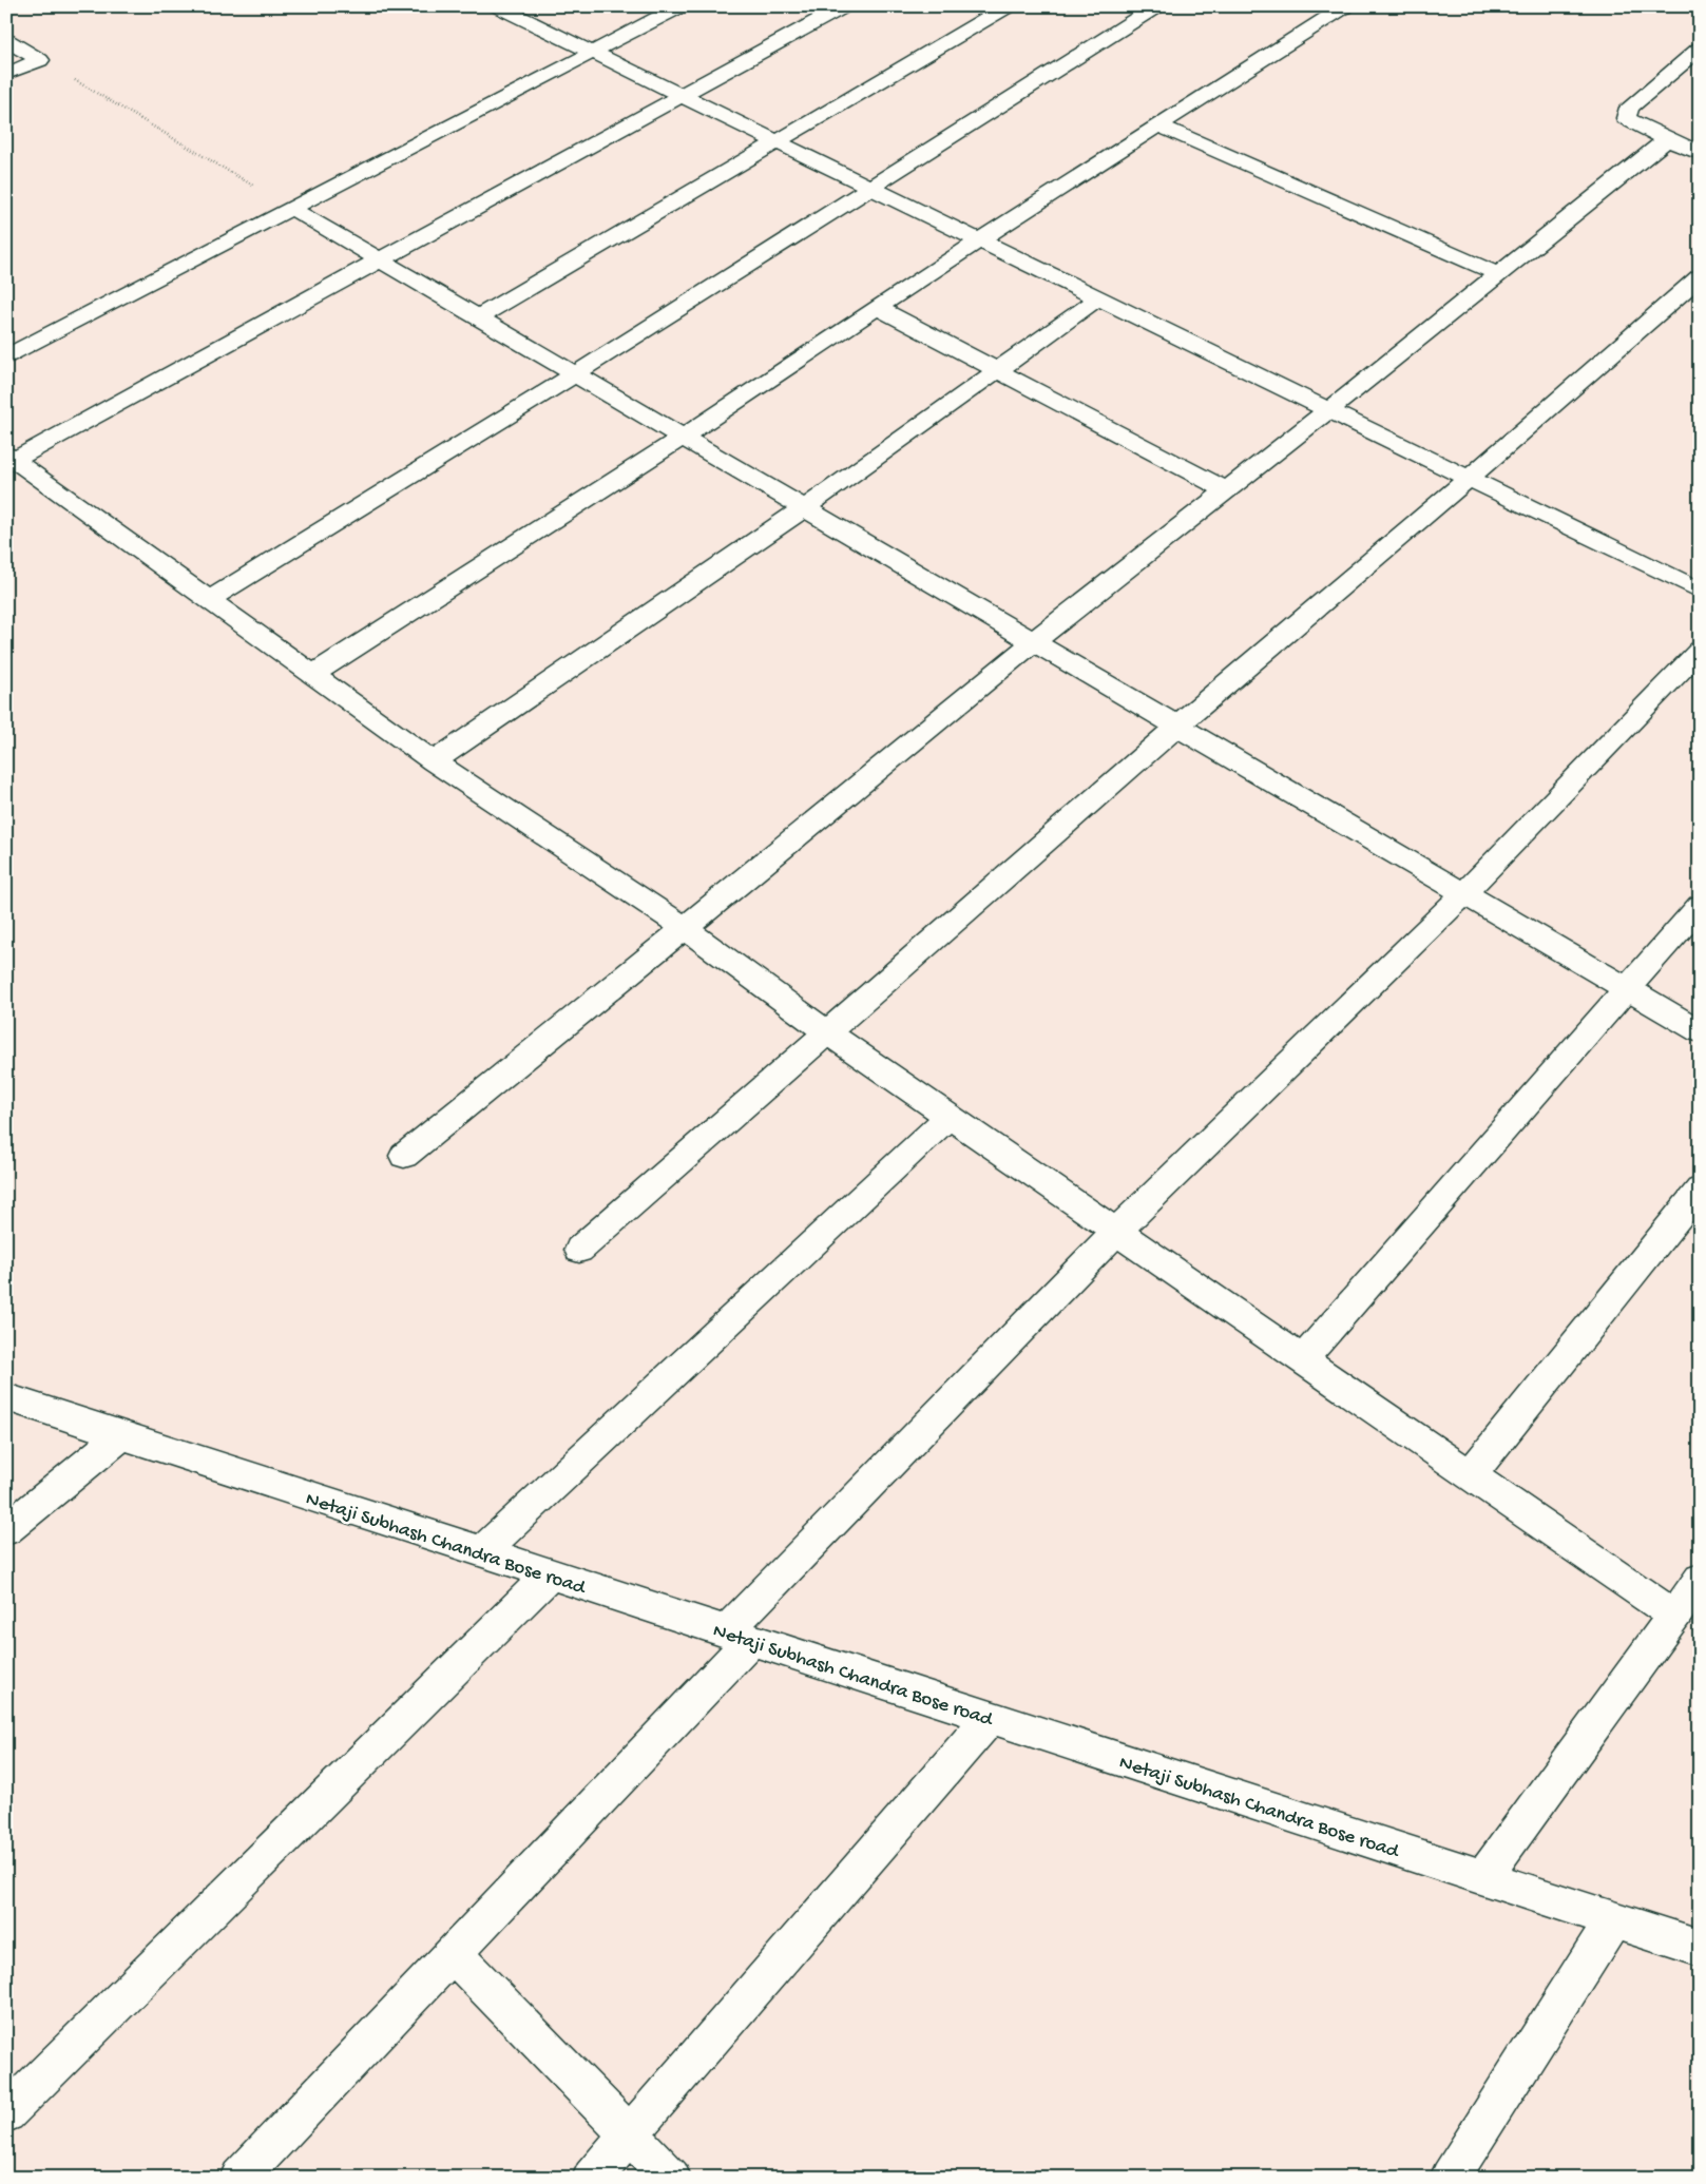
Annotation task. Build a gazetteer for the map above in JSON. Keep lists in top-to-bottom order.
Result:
{
  "streets": {
    "street": ["Netaji Subhash Chandra Bose road"]
  }
}
